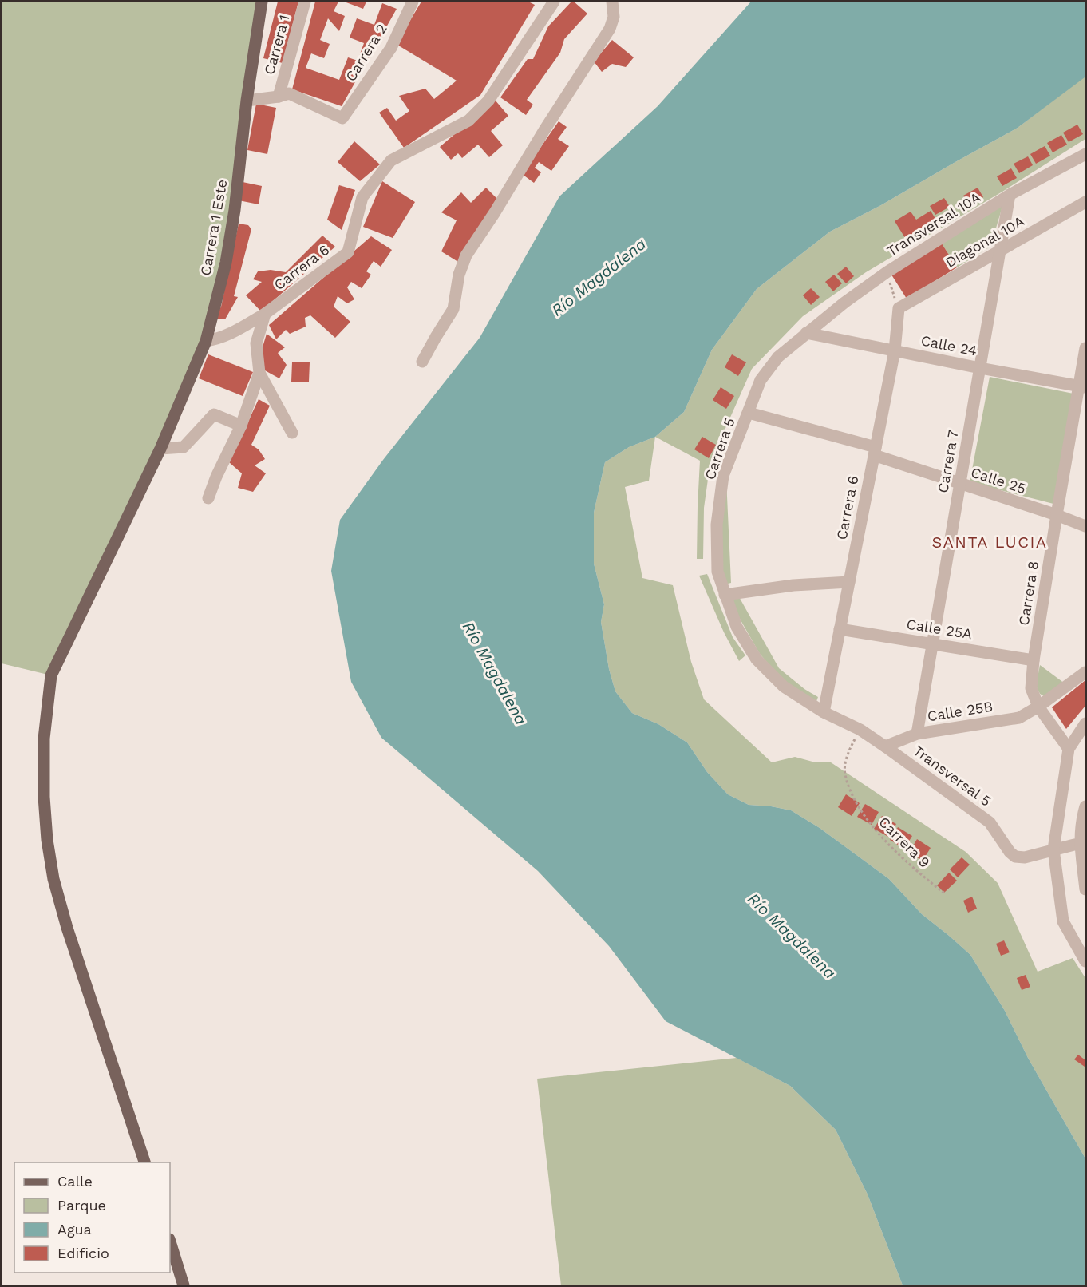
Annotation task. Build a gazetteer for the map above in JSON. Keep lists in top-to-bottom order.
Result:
{
  "streets": {
    "main road": ["Carrera 1 Este"],
    "street": [
      "Carrera 1",
      "Carrera 2",
      "Transversal 10A",
      "Diagonal 10A",
      "Carrera 6",
      "Calle 24",
      "Carrera 5",
      "Carrera 7",
      "Calle 25",
      "Carrera 8",
      "Calle 25A",
      "Calle 25B",
      "Transversal 5"
    ],
    "path": ["Carrera 9"]
  },
  "crossings": [
    ["Carrera 1", "Carrera 2"],
    ["Transversal 10A", "Calle 24"],
    ["Transversal 10A", "Carrera 5"],
    ["Transversal 10A", "Carrera 7"],
    ["Carrera 1 Este", "Carrera 6"],
    ["Diagonal 10A", "Carrera 6"],
    ["Diagonal 10A", "Carrera 7"],
    ["Carrera 6", "Calle 24"],
    ["Carrera 6", "Carrera 5"],
    ["Carrera 6", "Calle 25"],
    ["Carrera 6", "Calle 25A"],
    ["Calle 24", "Carrera 5"],
    ["Calle 24", "Carrera 7"],
    ["Calle 24", "Carrera 8"],
    ["Carrera 5", "Calle 25"],
    ["Carrera 5", "Calle 25B"],
    ["Carrera 5", "Transversal 5"],
    ["Carrera 5", "Carrera 9"],
    ["Carrera 7", "Calle 25"],
    ["Carrera 7", "Calle 25A"],
    ["Carrera 7", "Calle 25B"],
    ["Calle 25", "Carrera 8"],
    ["Carrera 8", "Calle 25A"],
    ["Carrera 8", "Calle 25B"],
    ["Calle 25B", "Transversal 5"]
  ],
  "districts": ["SANTA LUCIA"],
  "water": ["Río Magdalena"],
  "legend": [
    "Calle",
    "Parque",
    "Agua",
    "Edificio"
  ]
}
